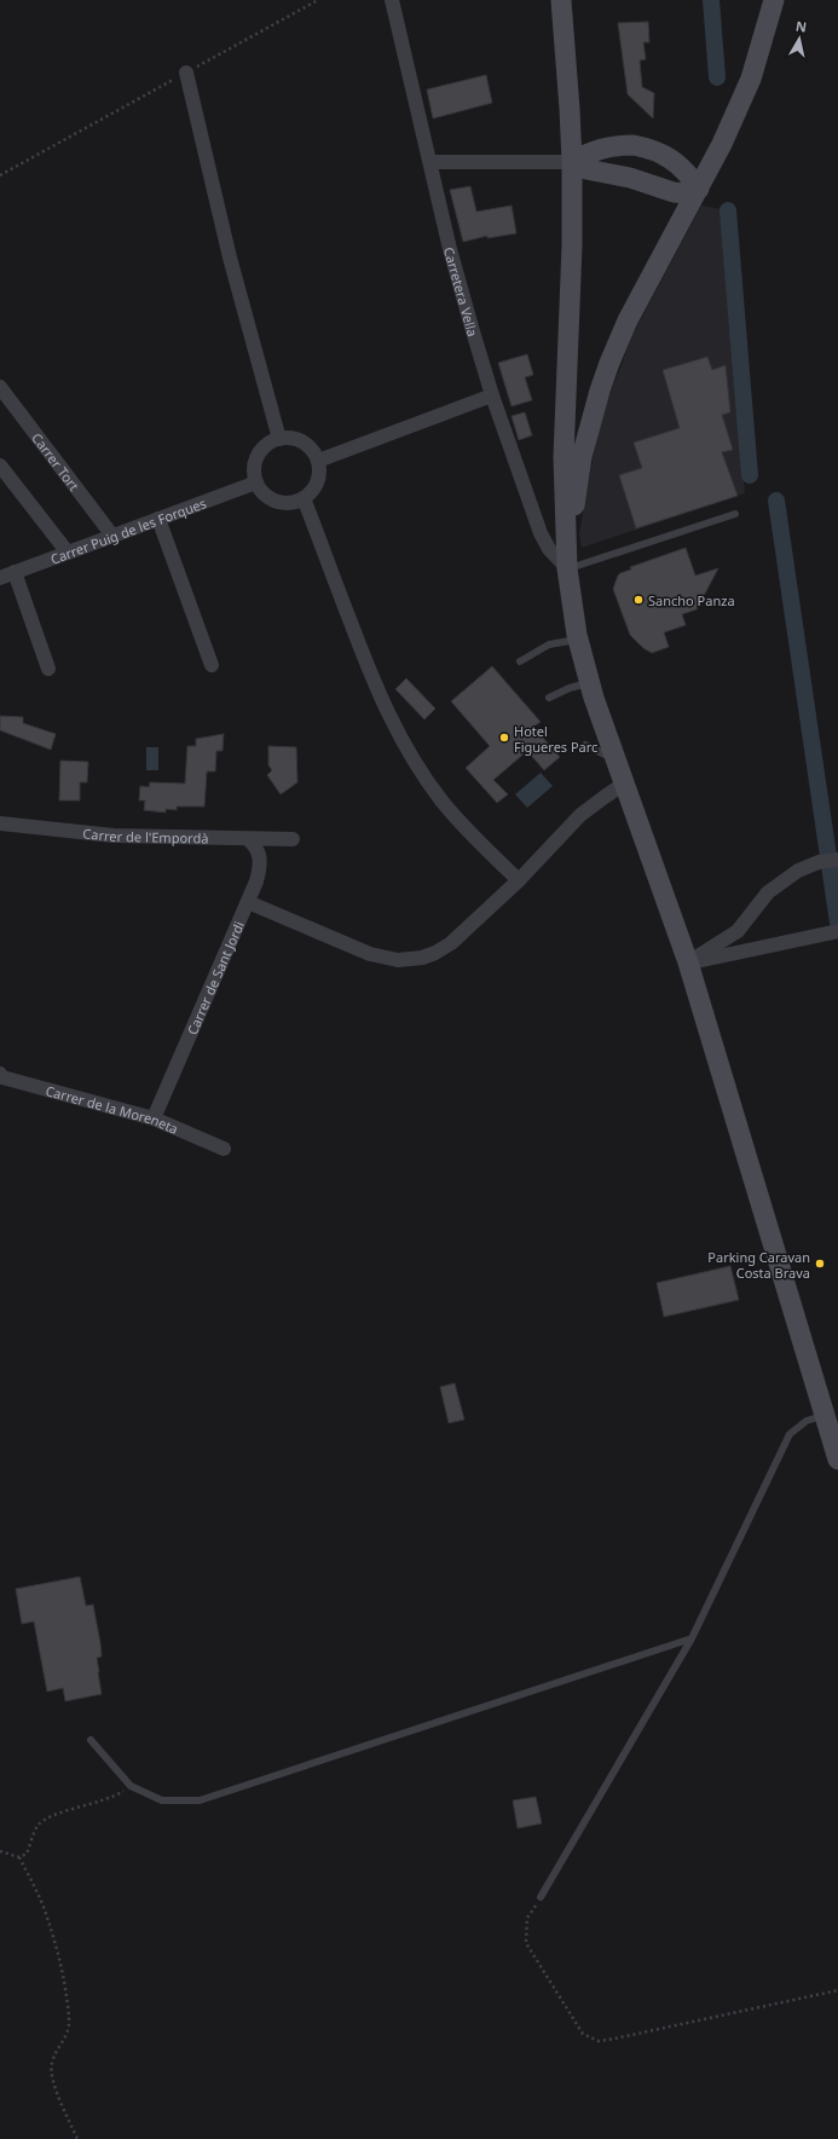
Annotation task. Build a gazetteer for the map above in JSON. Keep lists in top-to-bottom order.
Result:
{
  "streets": {
    "street": [
      "Carretera Vella",
      "Carrer Tort",
      "Carrer Puig de les Forques",
      "Carrer de l'Empordà",
      "Carrer de Sant Jordi",
      "Carrer de la Moreneta"
    ]
  },
  "crossings": [
    ["Carrer Tort", "Carrer Puig de les Forques"],
    ["Carrer de l'Empordà", "Carrer de Sant Jordi"],
    ["Carrer de Sant Jordi", "Carrer de la Moreneta"]
  ],
  "places": ["Sancho Panza", "Hotel Figueres Parc", "Parking Caravan Costa Brava"],
  "north": "top"
}
